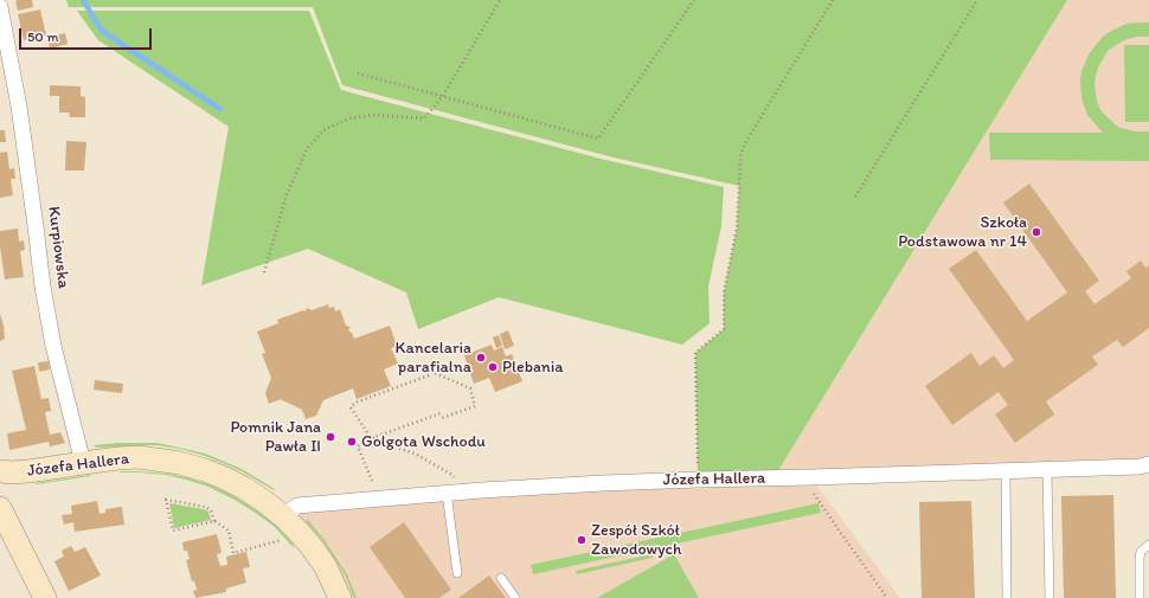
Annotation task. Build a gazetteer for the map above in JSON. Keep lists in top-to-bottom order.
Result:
{
  "streets": {
    "main road": ["Józefa Hallera"],
    "street": ["Kurpiowska"]
  },
  "crossings": [
    ["Kurpiowska", "Józefa Hallera"]
  ],
  "places": [
    "Szkoła Podstawowa nr 14",
    "Kancelaria parafialna",
    "Plebania",
    "Pomnik Jana Pawła II",
    "Golgota Wschodu",
    "Zespół Szkół Zawodowych"
  ],
  "scale_bar": "50 m"
}
